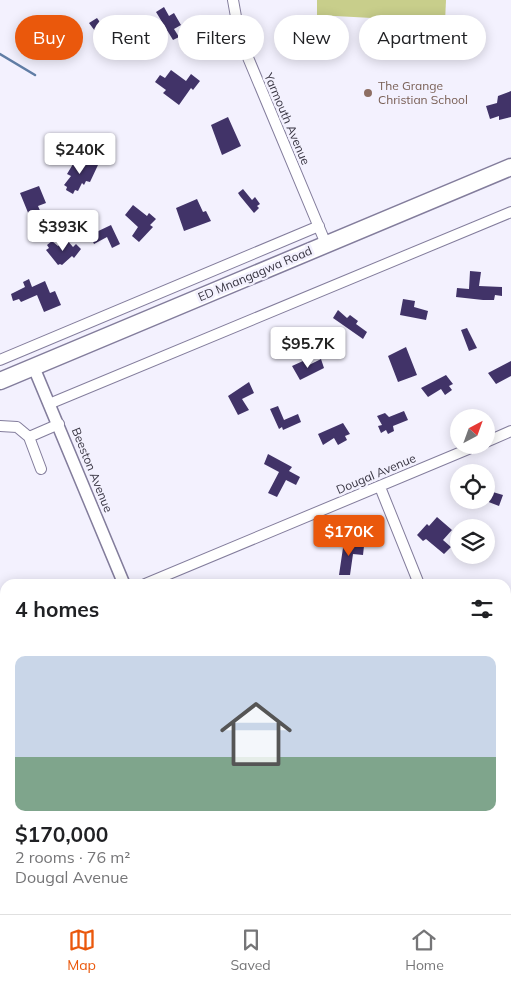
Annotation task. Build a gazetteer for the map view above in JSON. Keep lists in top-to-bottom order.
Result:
{
  "streets": {
    "highway": ["ED Mnangagwa Road"],
    "street": ["Yarmouth Avenue", "Beeston Avenue", "Dougal Avenue"]
  },
  "crossings": [
    ["Yarmouth Avenue", "ED Mnangagwa Road"],
    ["ED Mnangagwa Road", "Beeston Avenue"]
  ],
  "places": ["The Grange Christian School"],
  "north": "top right",
  "page": {
    "chip": [
      "Buy",
      "Rent",
      "Filters",
      "New",
      "Apartment"
    ],
    "price": [
      "$240K",
      "$393K",
      "$95.7K",
      "$170K"
    ],
    "heading": "4 homes",
    "list": [
      {
        "name": "$170,000",
        "note": "2 rooms · 76 m² · Dougal Avenue"
      }
    ],
    "tabs": ["Map", "Saved", "Home"]
  }
}
